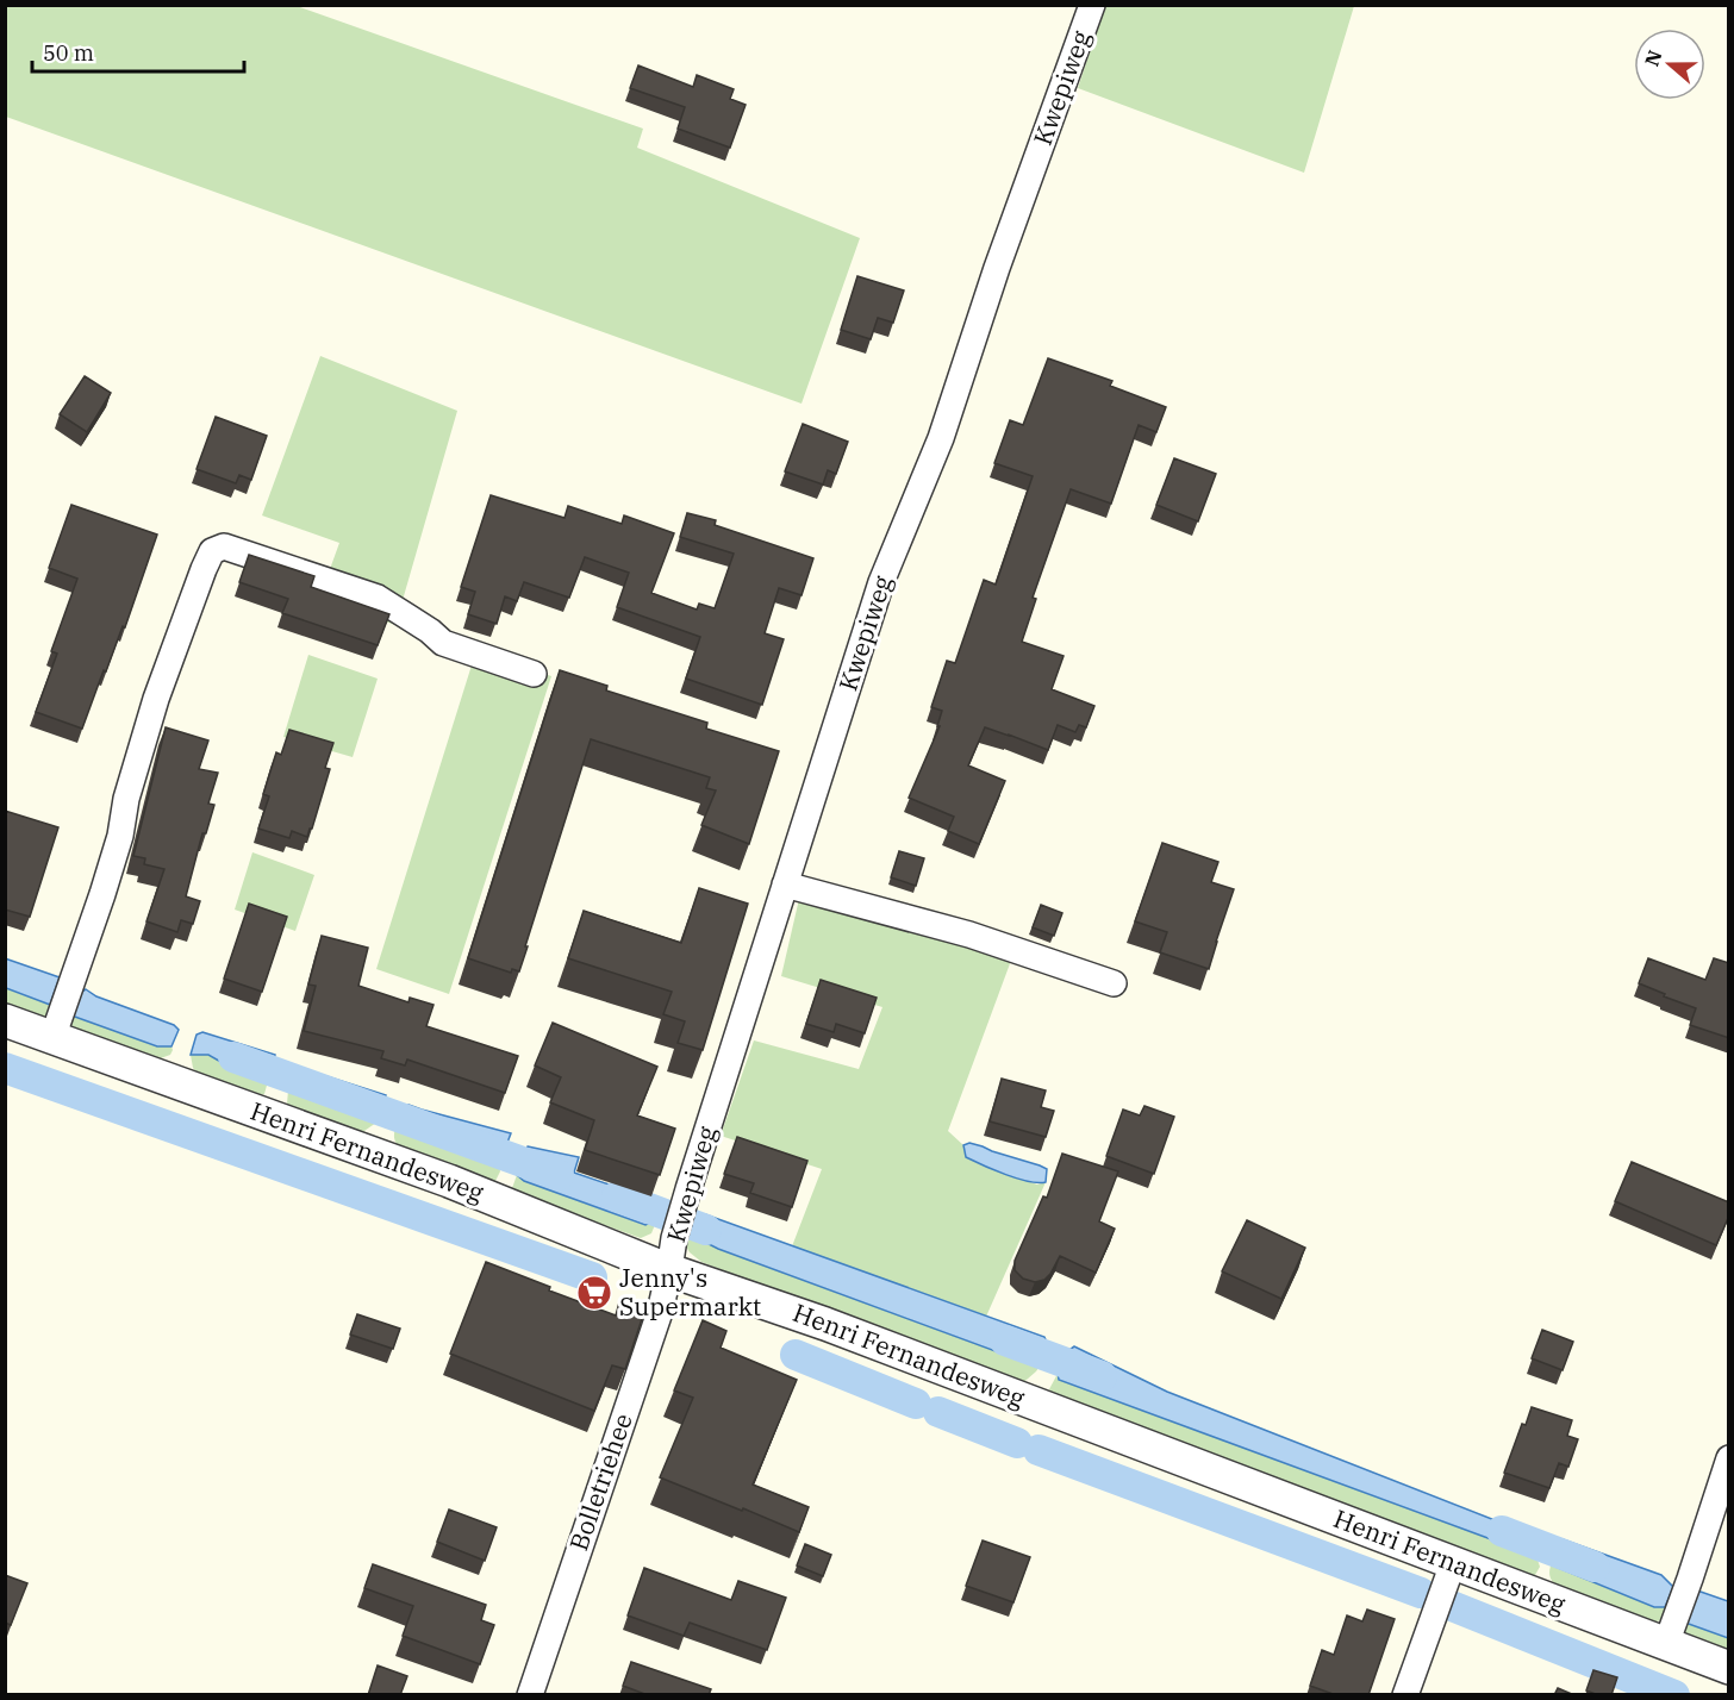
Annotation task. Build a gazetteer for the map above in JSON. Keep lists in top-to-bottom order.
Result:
{
  "streets": {
    "street": ["Kwepiweg", "Henri Fernandesweg", "Bolletriehee"]
  },
  "crossings": [
    ["Kwepiweg", "Henri Fernandesweg"],
    ["Kwepiweg", "Bolletriehee"],
    ["Henri Fernandesweg", "Bolletriehee"]
  ],
  "places": {
    "supermarket": ["Jenny's Supermarkt"]
  },
  "scale_bar": "50 m",
  "north": "left"
}
